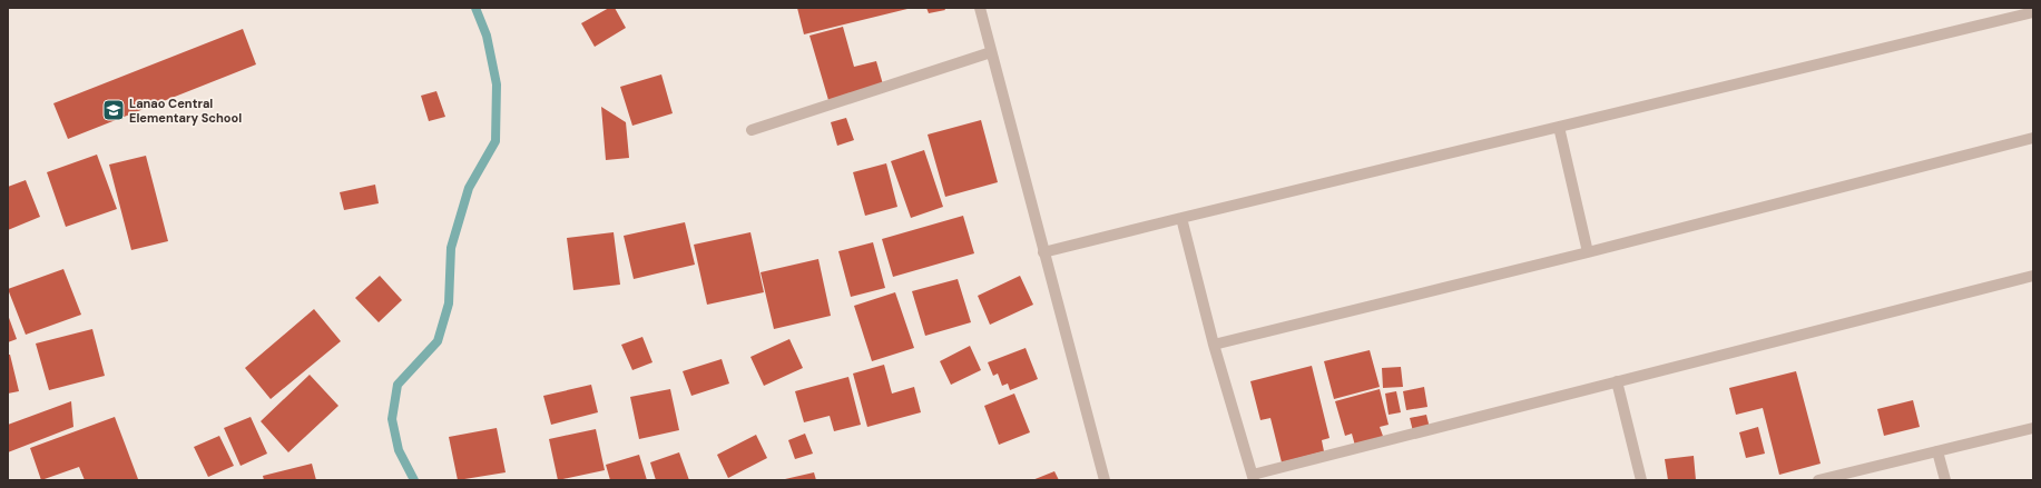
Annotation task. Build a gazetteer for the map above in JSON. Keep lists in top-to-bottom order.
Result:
{
  "places": {
    "school or university": ["Lanao Central Elementary School"]
  }
}
